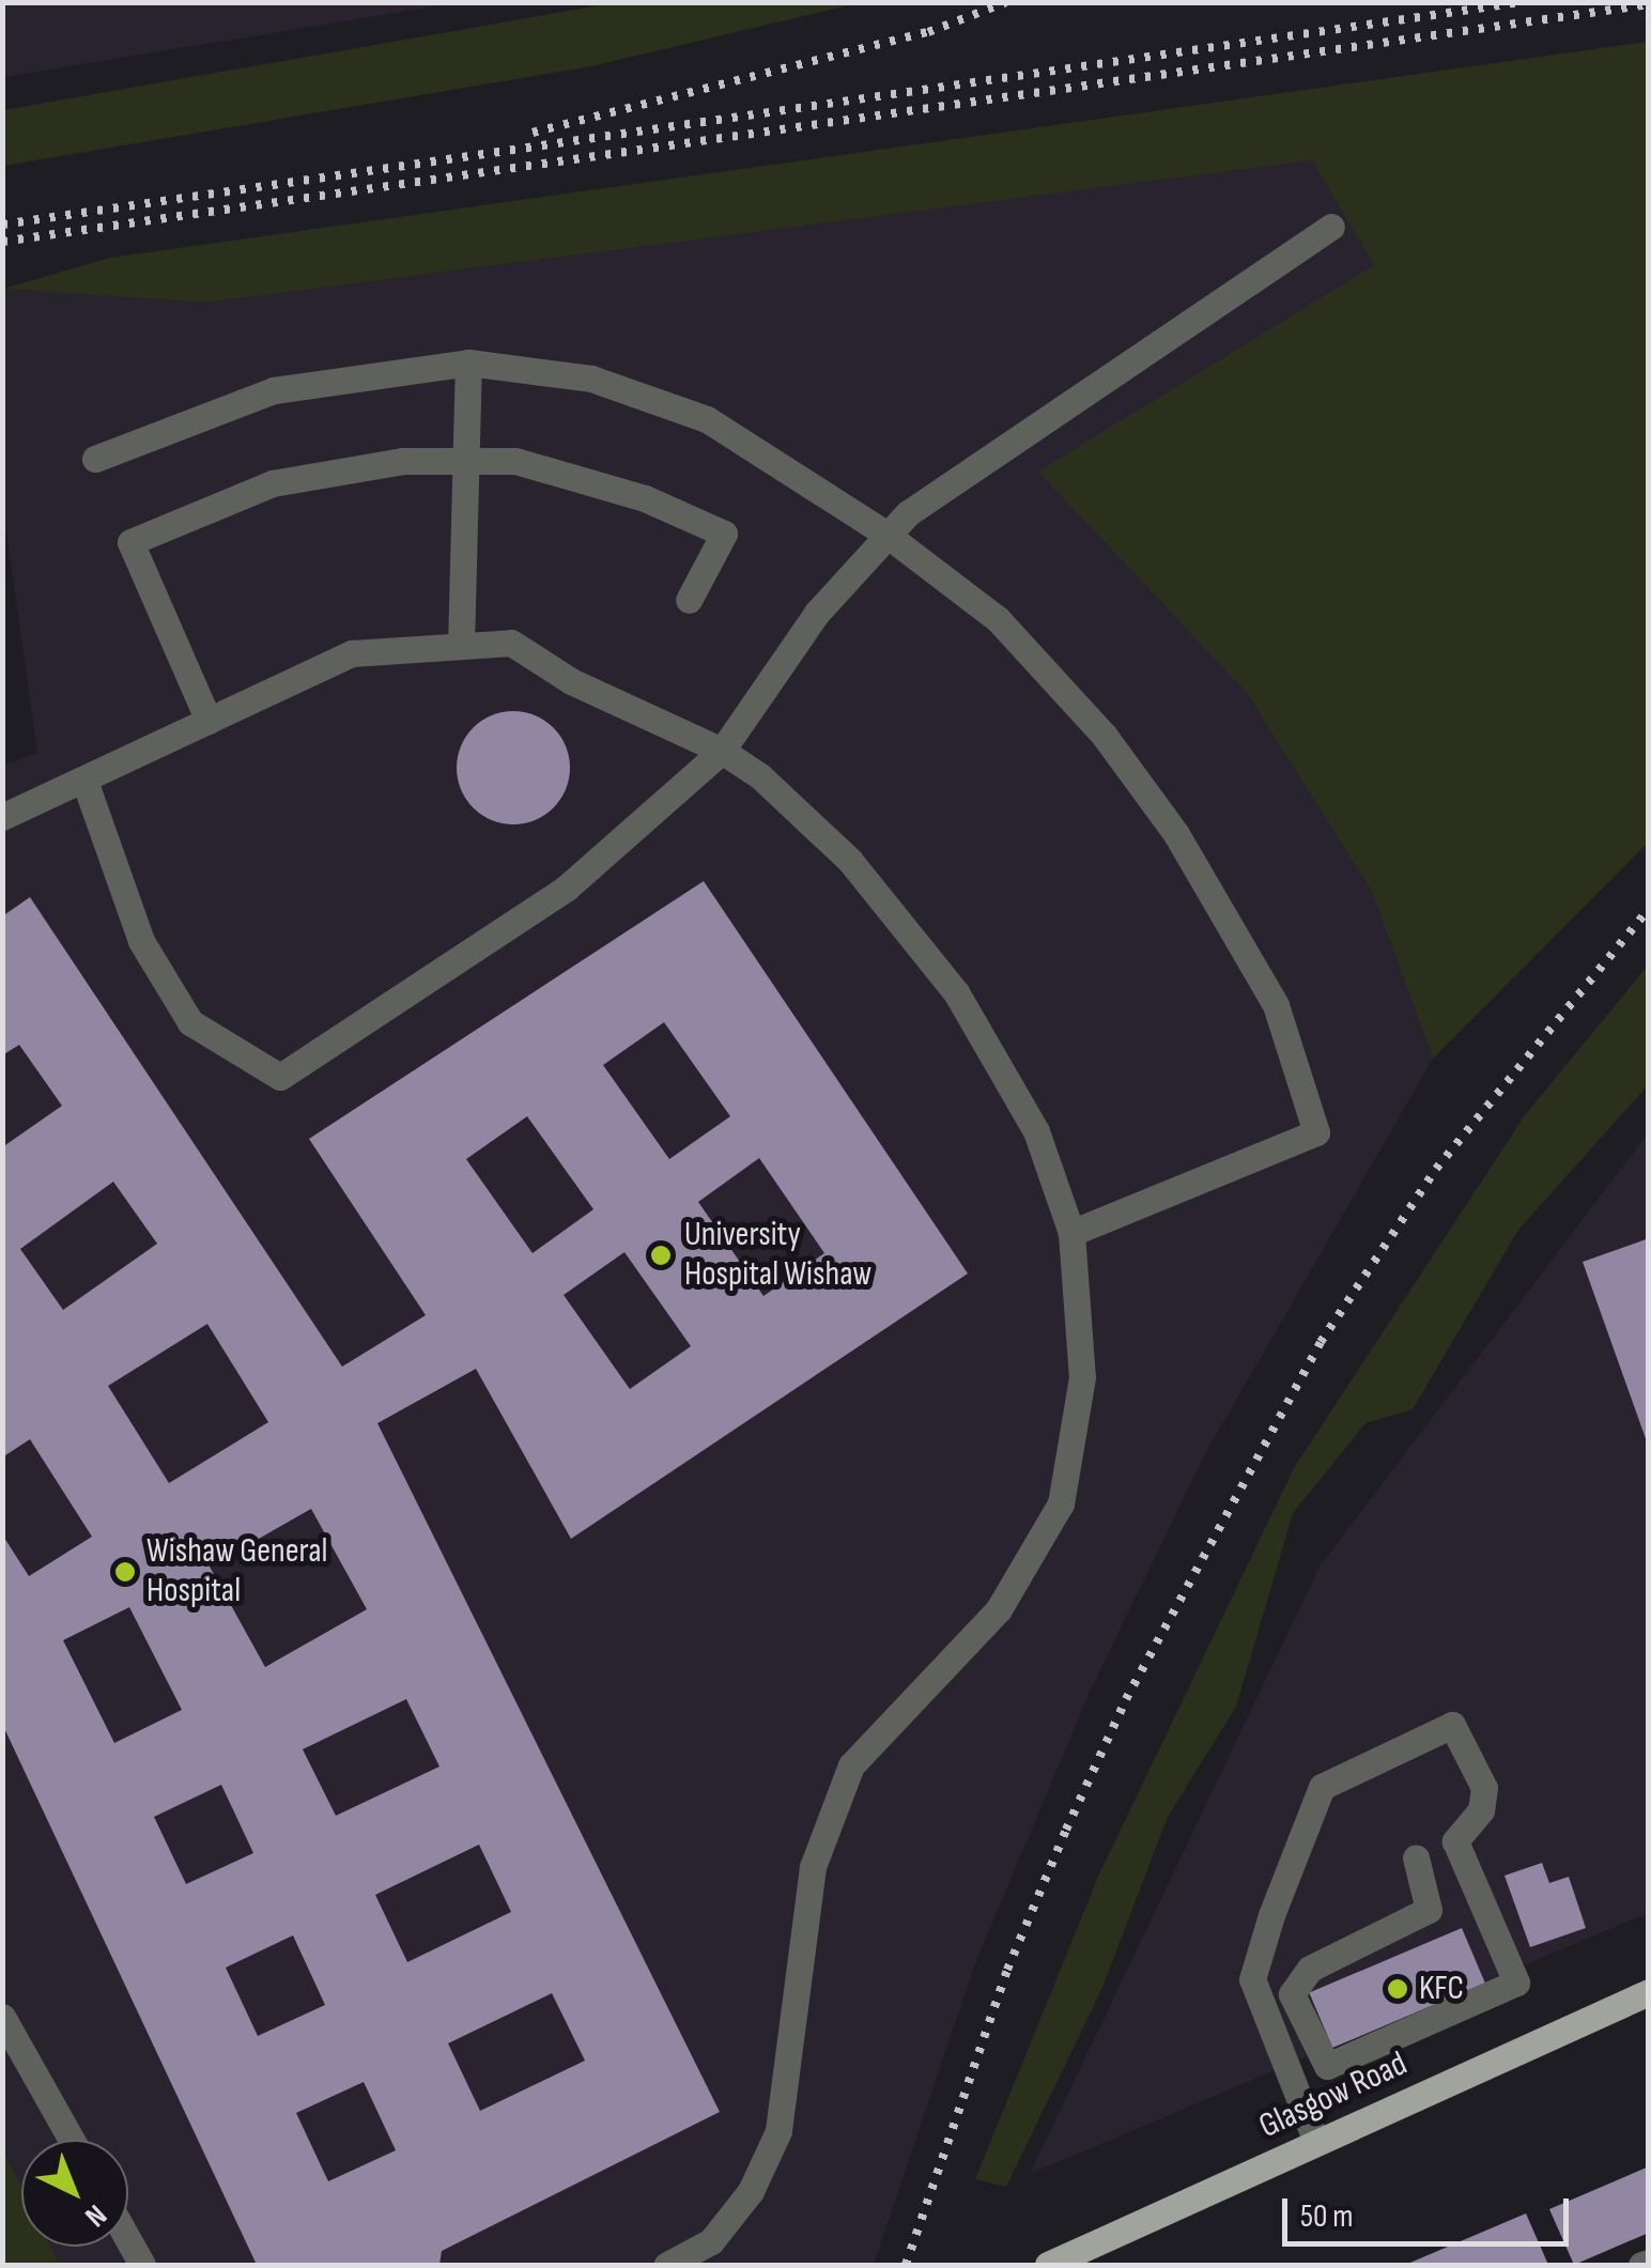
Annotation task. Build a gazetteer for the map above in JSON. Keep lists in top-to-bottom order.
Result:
{
  "streets": {
    "main road": ["Glasgow Road"]
  },
  "places": ["University Hospital Wishaw", "Wishaw General Hospital", "KFC"],
  "scale_bar": "50 m",
  "north": "bottom right"
}
